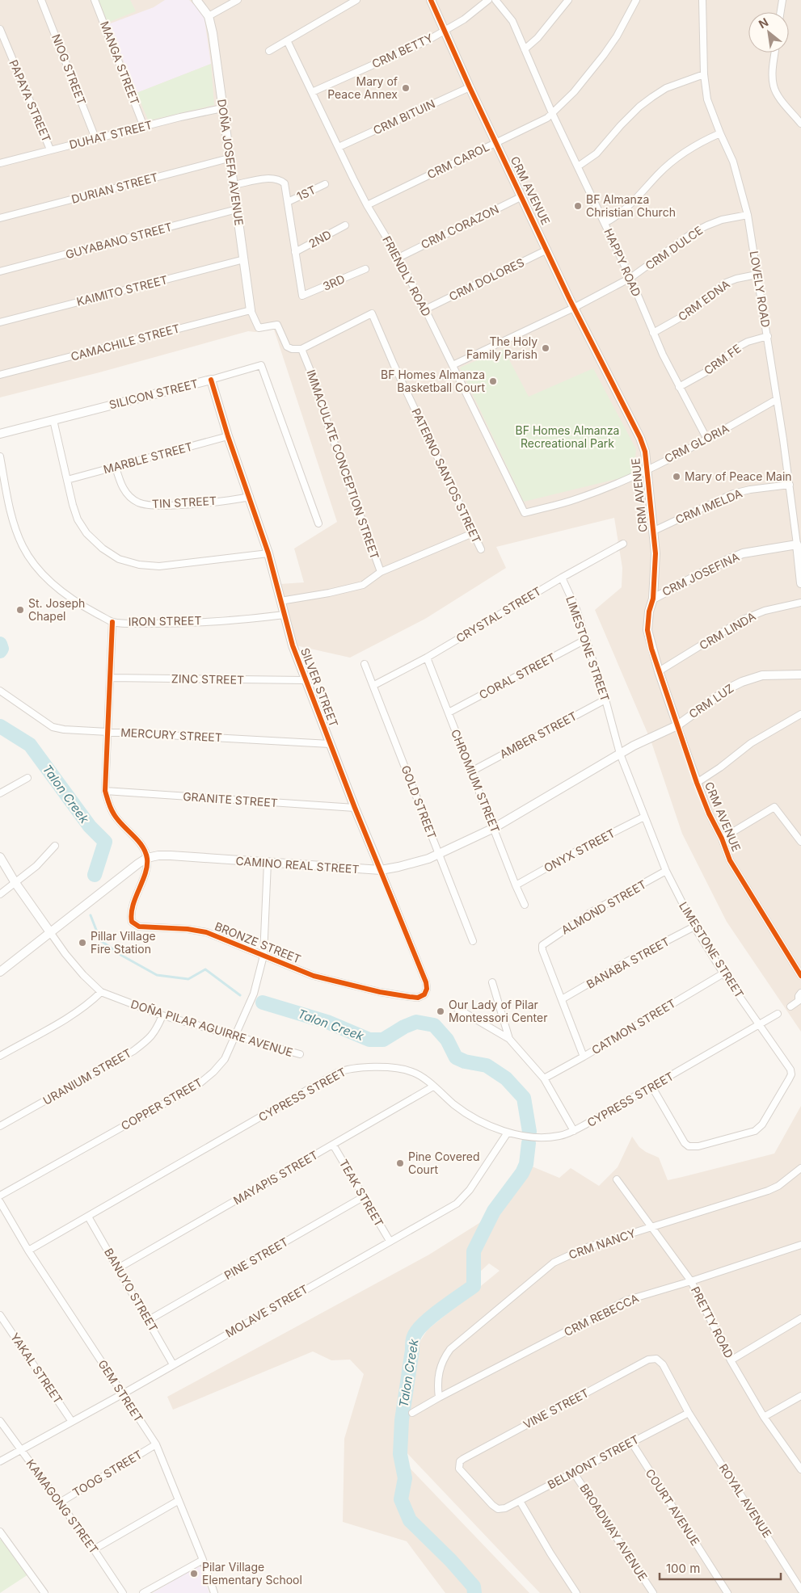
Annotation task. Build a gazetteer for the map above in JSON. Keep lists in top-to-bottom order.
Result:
{
  "streets": {
    "street": [
      "CRM BETTY",
      "MANGA STREET",
      "NIOG STREET",
      "PAPAYA STREET",
      "CRM BITUIN",
      "DUHAT STREET",
      "CRM CAROL",
      "DOÑA JOSEFA AVENUE",
      "DURIAN STREET",
      "CRM AVENUE",
      "1ST",
      "CRM CORAZON",
      "2ND",
      "GUYABANO STREET",
      "CRM DULCE",
      "HAPPY ROAD",
      "FRIENDLY ROAD",
      "CRM DOLORES",
      "3RD",
      "LOVELY ROAD",
      "KAIMITO STREET",
      "CRM EDNA",
      "CAMACHILE STREET",
      "CRM FE",
      "SILICON STREET",
      "CRM GLORIA",
      "MARBLE STREET",
      "IMMACULATE CONCEPTION STREET",
      "PATERNO SANTOS STREET",
      "TIN STREET",
      "CRM IMELDA",
      "CRM JOSEFINA",
      "CRYSTAL STREET",
      "IRON STREET",
      "CRM LINDA",
      "LIMESTONE STREET",
      "CORAL STREET",
      "ZINC STREET",
      "SILVER STREET",
      "CRM LUZ",
      "MERCURY STREET",
      "AMBER STREET",
      "CHROMIUM STREET",
      "GRANITE STREET",
      "GOLD STREET",
      "ONYX STREET",
      "CAMINO REAL STREET",
      "ALMOND STREET",
      "BRONZE STREET",
      "BANABA STREET",
      "CATMON STREET",
      "DOÑA PILAR AGUIRRE AVENUE",
      "URANIUM STREET",
      "CYPRESS STREET",
      "COPPER STREET",
      "MAYAPIS STREET",
      "TEAK STREET",
      "CRM NANCY",
      "PINE STREET",
      "BANUYO STREET",
      "MOLAVE STREET",
      "CRM REBECCA",
      "PRETTY ROAD",
      "YAKAL STREET",
      "GEM STREET",
      "VINE STREET",
      "BELMONT STREET",
      "TOOG STREET",
      "ROYAL AVENUE",
      "KAMAGONG STREET",
      "COURT AVENUE",
      "BROADWAY AVENUE"
    ]
  },
  "crossings": [
    ["CRM BETTY", "CRM AVENUE"],
    ["CRM BETTY", "FRIENDLY ROAD"],
    ["MANGA STREET", "DUHAT STREET"],
    ["NIOG STREET", "DUHAT STREET"],
    ["PAPAYA STREET", "DUHAT STREET"],
    ["CRM BITUIN", "CRM AVENUE"],
    ["CRM BITUIN", "FRIENDLY ROAD"],
    ["DUHAT STREET", "DOÑA JOSEFA AVENUE"],
    ["CRM CAROL", "CRM AVENUE"],
    ["CRM CAROL", "HAPPY ROAD"],
    ["CRM CAROL", "FRIENDLY ROAD"],
    ["DOÑA JOSEFA AVENUE", "DURIAN STREET"],
    ["DOÑA JOSEFA AVENUE", "GUYABANO STREET"],
    ["DOÑA JOSEFA AVENUE", "KAIMITO STREET"],
    ["DOÑA JOSEFA AVENUE", "CAMACHILE STREET"],
    ["DOÑA JOSEFA AVENUE", "IMMACULATE CONCEPTION STREET"],
    ["DOÑA JOSEFA AVENUE", "PATERNO SANTOS STREET"],
    ["CRM AVENUE", "CRM CORAZON"],
    ["CRM AVENUE", "CRM DULCE"],
    ["CRM AVENUE", "CRM DOLORES"],
    ["CRM AVENUE", "CRM GLORIA"],
    ["CRM AVENUE", "CRM IMELDA"],
    ["CRM AVENUE", "CRM JOSEFINA"],
    ["CRM AVENUE", "CRM LINDA"],
    ["CRM AVENUE", "CRM LUZ"],
    ["CRM CORAZON", "FRIENDLY ROAD"],
    ["2ND", "3RD"],
    ["CRM DULCE", "HAPPY ROAD"],
    ["CRM DULCE", "FRIENDLY ROAD"],
    ["CRM DULCE", "LOVELY ROAD"],
    ["HAPPY ROAD", "CRM EDNA"],
    ["HAPPY ROAD", "CRM FE"],
    ["HAPPY ROAD", "CRM GLORIA"],
    ["FRIENDLY ROAD", "CRM DOLORES"],
    ["FRIENDLY ROAD", "CRM GLORIA"],
    ["LOVELY ROAD", "CRM EDNA"],
    ["LOVELY ROAD", "CRM FE"],
    ["LOVELY ROAD", "CRM GLORIA"],
    ["LOVELY ROAD", "CRM IMELDA"],
    ["LOVELY ROAD", "CRM JOSEFINA"],
    ["SILICON STREET", "SILVER STREET"],
    ["MARBLE STREET", "TIN STREET"],
    ["MARBLE STREET", "SILVER STREET"],
    ["IMMACULATE CONCEPTION STREET", "PATERNO SANTOS STREET"],
    ["IMMACULATE CONCEPTION STREET", "SILVER STREET"],
    ["TIN STREET", "SILVER STREET"],
    ["CRYSTAL STREET", "LIMESTONE STREET"],
    ["CRYSTAL STREET", "CHROMIUM STREET"],
    ["CRYSTAL STREET", "GOLD STREET"],
    ["IRON STREET", "SILVER STREET"],
    ["LIMESTONE STREET", "CORAL STREET"],
    ["LIMESTONE STREET", "AMBER STREET"],
    ["LIMESTONE STREET", "ONYX STREET"],
    ["LIMESTONE STREET", "CAMINO REAL STREET"],
    ["LIMESTONE STREET", "ALMOND STREET"],
    ["LIMESTONE STREET", "BANABA STREET"],
    ["LIMESTONE STREET", "CATMON STREET"],
    ["LIMESTONE STREET", "CYPRESS STREET"],
    ["CORAL STREET", "CHROMIUM STREET"],
    ["ZINC STREET", "SILVER STREET"],
    ["SILVER STREET", "MERCURY STREET"],
    ["SILVER STREET", "GRANITE STREET"],
    ["SILVER STREET", "CAMINO REAL STREET"],
    ["SILVER STREET", "BRONZE STREET"],
    ["CRM LUZ", "CAMINO REAL STREET"],
    ["AMBER STREET", "CHROMIUM STREET"],
    ["CHROMIUM STREET", "ONYX STREET"],
    ["CHROMIUM STREET", "CAMINO REAL STREET"],
    ["GOLD STREET", "CAMINO REAL STREET"],
    ["CAMINO REAL STREET", "BRONZE STREET"],
    ["CAMINO REAL STREET", "DOÑA PILAR AGUIRRE AVENUE"],
    ["CAMINO REAL STREET", "COPPER STREET"],
    ["ALMOND STREET", "BANABA STREET"],
    ["BRONZE STREET", "COPPER STREET"],
    ["DOÑA PILAR AGUIRRE AVENUE", "URANIUM STREET"],
    ["DOÑA PILAR AGUIRRE AVENUE", "COPPER STREET"],
    ["CYPRESS STREET", "MAYAPIS STREET"],
    ["CYPRESS STREET", "BANUYO STREET"],
    ["CYPRESS STREET", "MOLAVE STREET"],
    ["CYPRESS STREET", "GEM STREET"],
    ["MAYAPIS STREET", "TEAK STREET"],
    ["MAYAPIS STREET", "BANUYO STREET"],
    ["TEAK STREET", "PINE STREET"],
    ["TEAK STREET", "MOLAVE STREET"],
    ["CRM NANCY", "CRM REBECCA"],
    ["CRM NANCY", "PRETTY ROAD"],
    ["PINE STREET", "BANUYO STREET"],
    ["BANUYO STREET", "MOLAVE STREET"],
    ["MOLAVE STREET", "YAKAL STREET"],
    ["MOLAVE STREET", "GEM STREET"],
    ["MOLAVE STREET", "KAMAGONG STREET"],
    ["CRM REBECCA", "PRETTY ROAD"],
    ["GEM STREET", "TOOG STREET"],
    ["VINE STREET", "BELMONT STREET"],
    ["VINE STREET", "ROYAL AVENUE"],
    ["BELMONT STREET", "ROYAL AVENUE"],
    ["BELMONT STREET", "COURT AVENUE"],
    ["BELMONT STREET", "BROADWAY AVENUE"],
    ["TOOG STREET", "KAMAGONG STREET"]
  ],
  "water": ["Talon Creek"],
  "parks": ["BF Homes Almanza Recreational Park"],
  "places": [
    "Mary of Peace Annex",
    "BF Almanza Christian Church",
    "The Holy Family Parish",
    "BF Homes Almanza Basketball Court",
    "Mary of Peace Main",
    "St. Joseph Chapel",
    "Pillar Village Fire Station",
    "Our Lady of Pilar Montessori Center",
    "Pine Covered Court",
    "Pilar Village Elementary School"
  ],
  "scale_bar": "100 m",
  "north": "top left"
}
